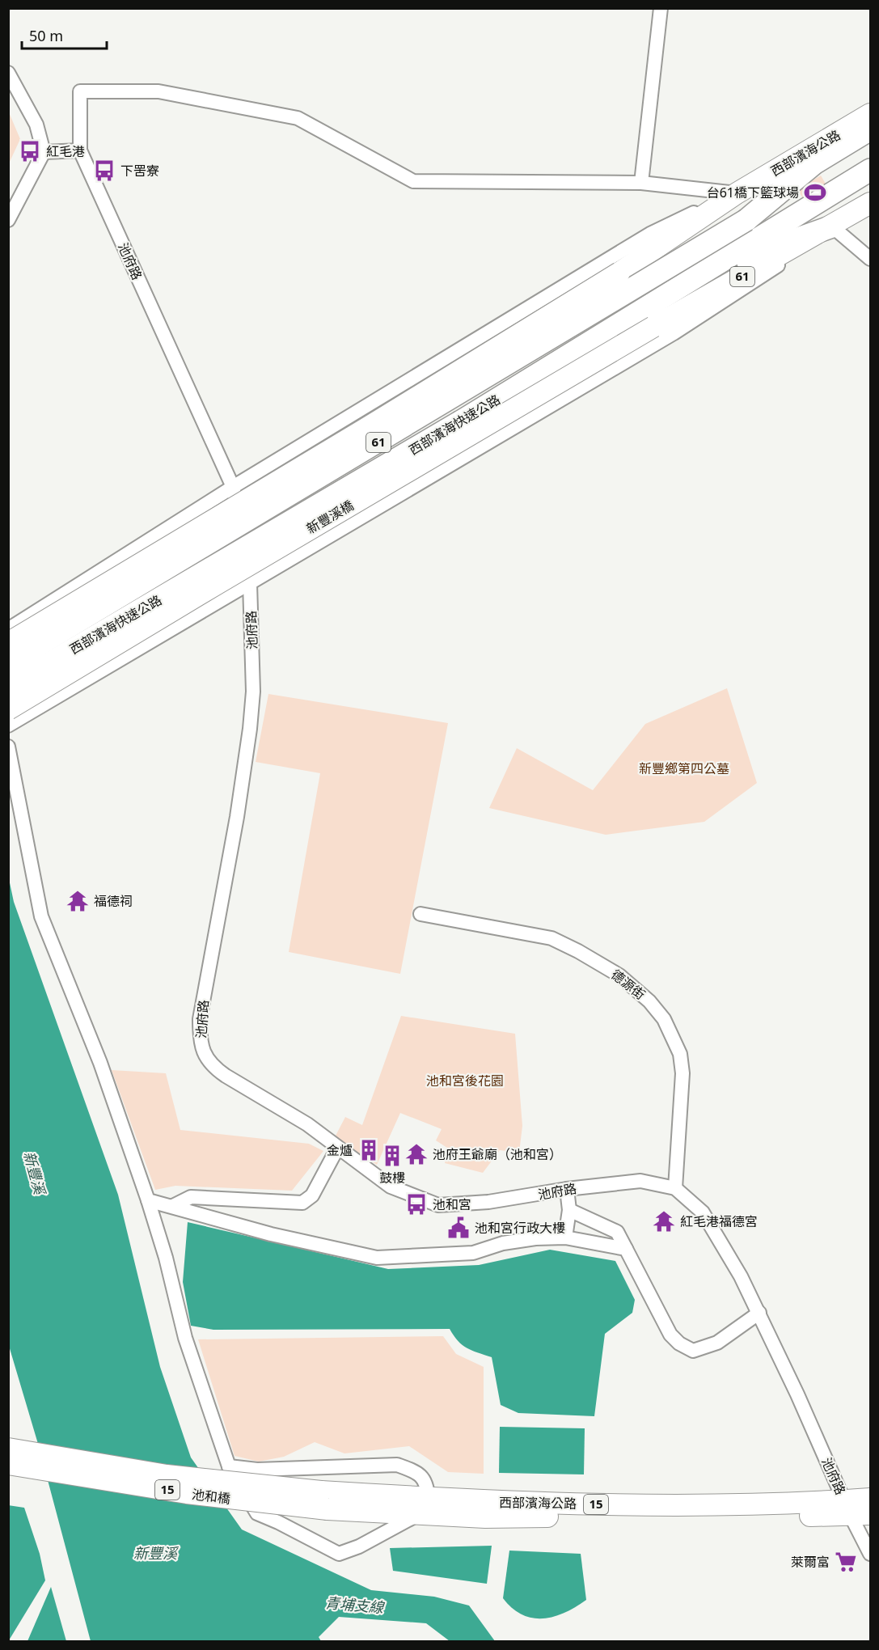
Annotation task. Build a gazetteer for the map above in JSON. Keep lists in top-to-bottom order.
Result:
{
  "streets": {
    "highway": ["61", "西部濱海快速公路"],
    "main road": [
      "西部濱海公路",
      "新豐溪橋",
      "15",
      "池和橋"
    ],
    "street": ["池府路", "德源街"]
  },
  "crossings": [
    ["西部濱海公路", "池府路"],
    ["西部濱海公路", "池和橋"],
    ["池府路", "德源街"],
    ["61", "新豐溪橋"]
  ],
  "water": ["新豐溪", "青埔支線"],
  "parks": ["新豐鄉第四公墓", "池和宮後花園"],
  "places": {
    "bus stop": ["紅毛港", "下罟寮", "池和宮"],
    "sports": ["台61橋下籃球場"],
    "temple": ["福德祠", "池府王爺廟（池和宮）", "紅毛港福德宮"],
    "building": ["金爐", "鼓樓"],
    "public building": ["池和宮行政大樓"],
    "supermarket": ["萊爾富"]
  },
  "scale_bar": "50 m"
}
